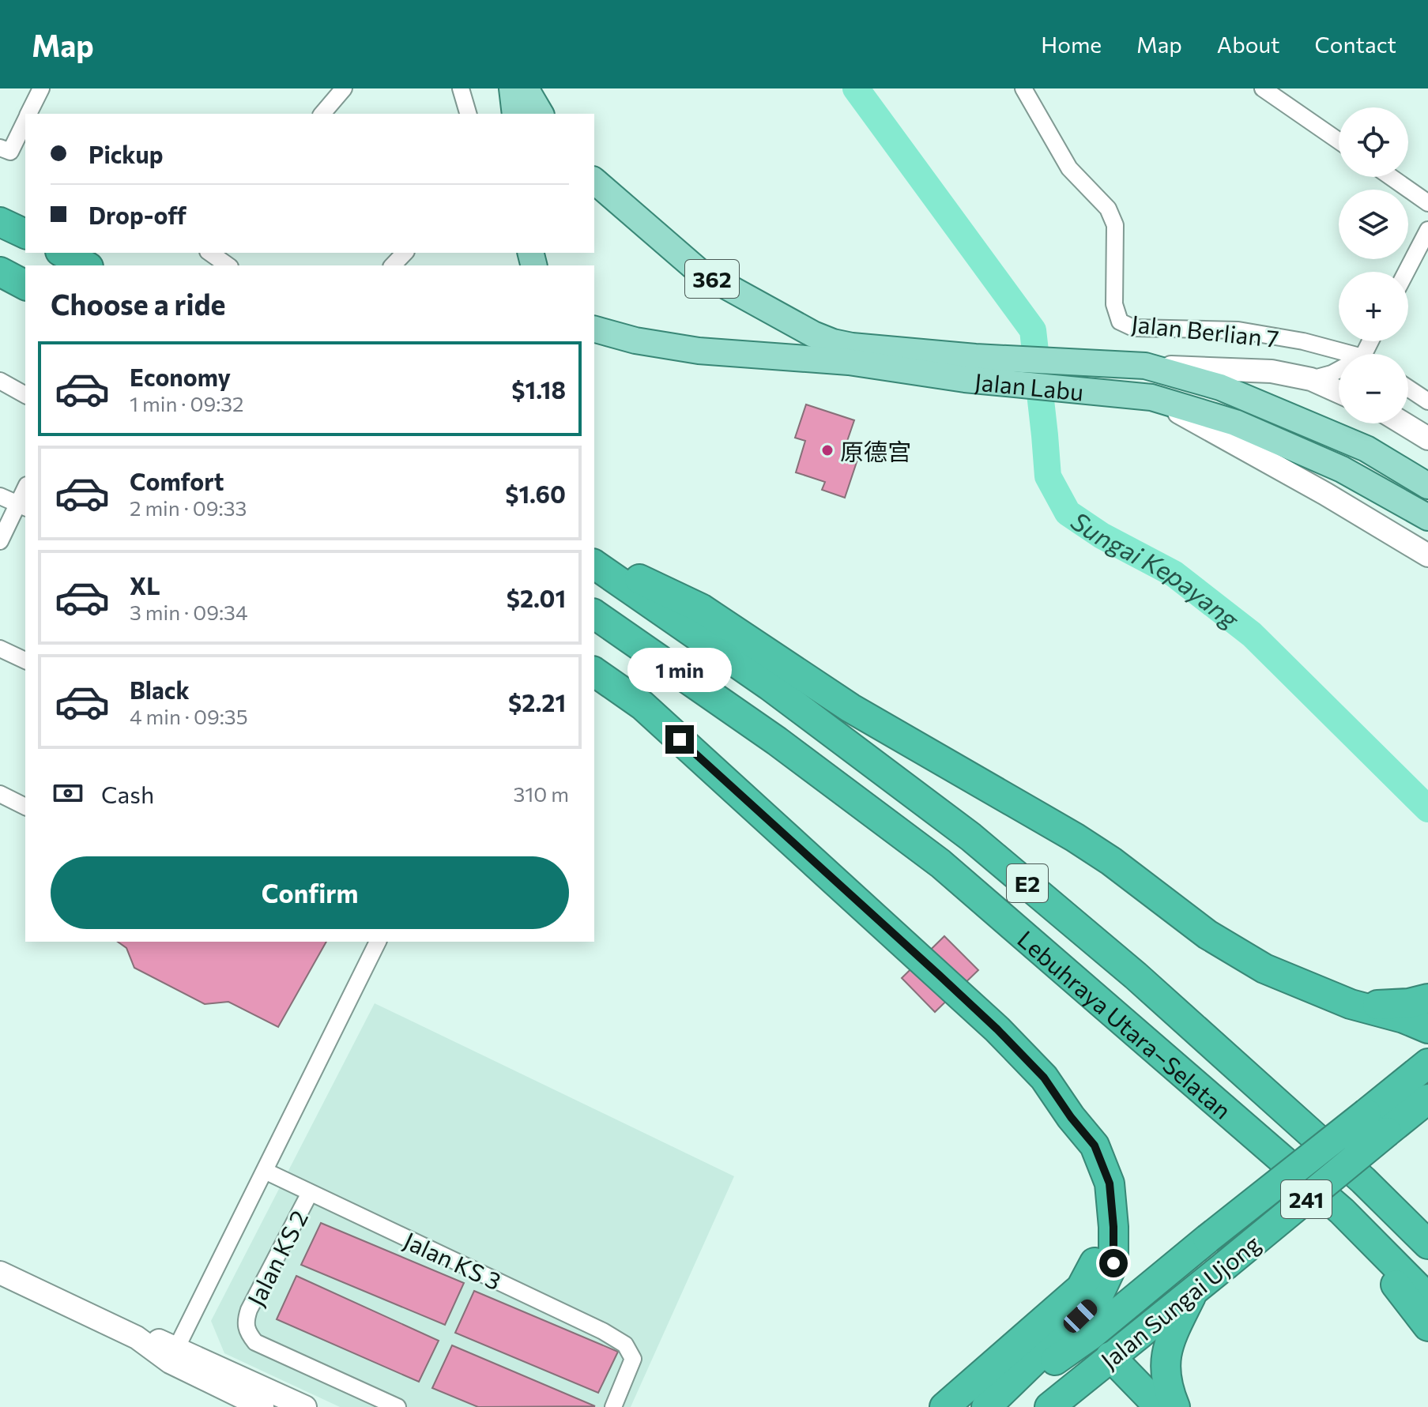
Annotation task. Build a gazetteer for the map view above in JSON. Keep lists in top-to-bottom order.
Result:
{
  "streets": {
    "highway": [
      "E2",
      "Lebuhraya Utara–Selatan",
      "241",
      "Jalan Sungai Ujong"
    ],
    "main road": ["362", "Jalan Labu"],
    "street": ["Jalan Berlian 7", "Jalan KS 2", "Jalan KS 3"]
  },
  "crossings": [
    ["Jalan KS 2", "Jalan KS 3"]
  ],
  "water": ["Sungai Kepayang"],
  "places": ["原德宫"],
  "page": {
    "header": "Map",
    "nav": [
      "Home",
      "Map",
      "About",
      "Contact"
    ],
    "map_buttons": ["+", "−"],
    "banner": ["Pickup", "Drop-off"],
    "heading": "Choose a ride",
    "list": [
      {
        "name": "Economy",
        "note": "1 min · 09:32",
        "value": "$1.18"
      },
      {
        "name": "Comfort",
        "note": "2 min · 09:33",
        "value": "$1.60"
      },
      {
        "name": "XL",
        "note": "3 min · 09:34",
        "value": "$2.01"
      },
      {
        "name": "Black",
        "note": "4 min · 09:35",
        "value": "$2.21"
      }
    ],
    "bubble": "1 min",
    "pay": ["Cash", "310 m"],
    "buttons": "Confirm"
  }
}
